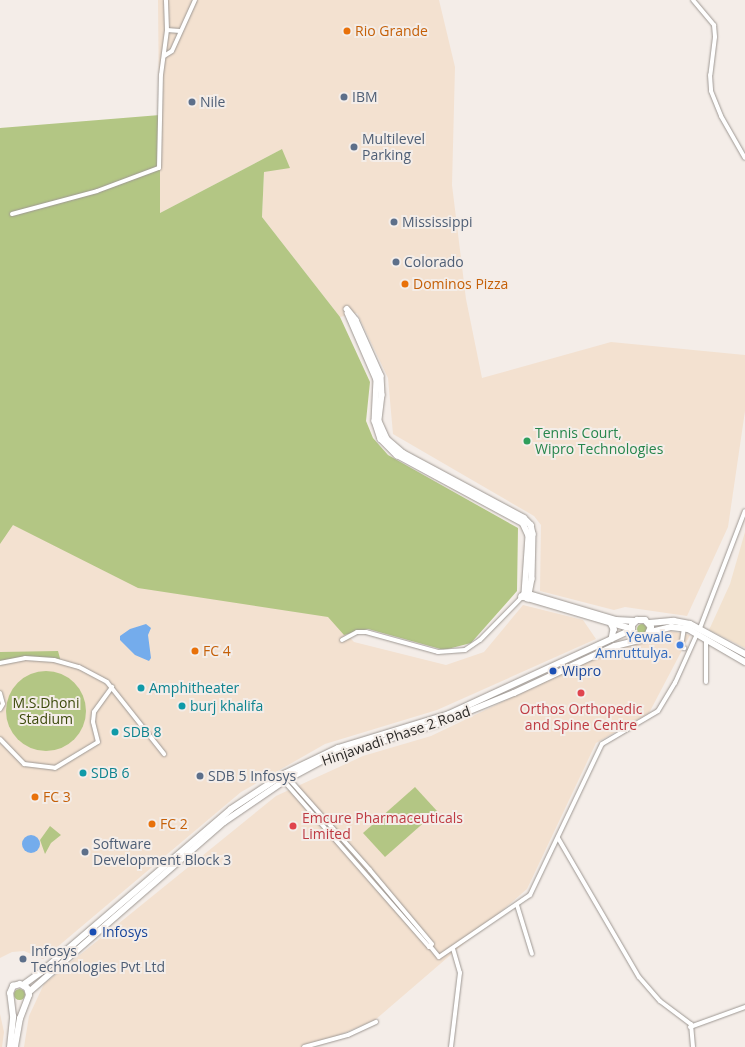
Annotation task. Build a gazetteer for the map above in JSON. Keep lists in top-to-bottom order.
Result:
{
  "streets": {
    "main road": ["Hinjawadi Phase 2 Road"]
  },
  "parks": ["M.S.Dhoni Stadium"],
  "places": [
    "Rio Grande",
    "IBM",
    "Nile",
    "Multilevel Parking",
    "Mississippi",
    "Colorado",
    "Dominos Pizza",
    "Tennis Court, Wipro Technologies",
    "Yewale Amruttulya.",
    "FC 4",
    "Wipro",
    "Amphitheater",
    "Orthos Orthopedic and Spine Centre",
    "burj khalifa",
    "SDB 8",
    "SDB 6",
    "SDB 5 Infosys",
    "FC 3",
    "FC 2",
    "Emcure Pharmaceuticals Limited",
    "Software Development Block 3",
    "Infosys",
    "Infosys Technologies Pvt Ltd"
  ]
}
